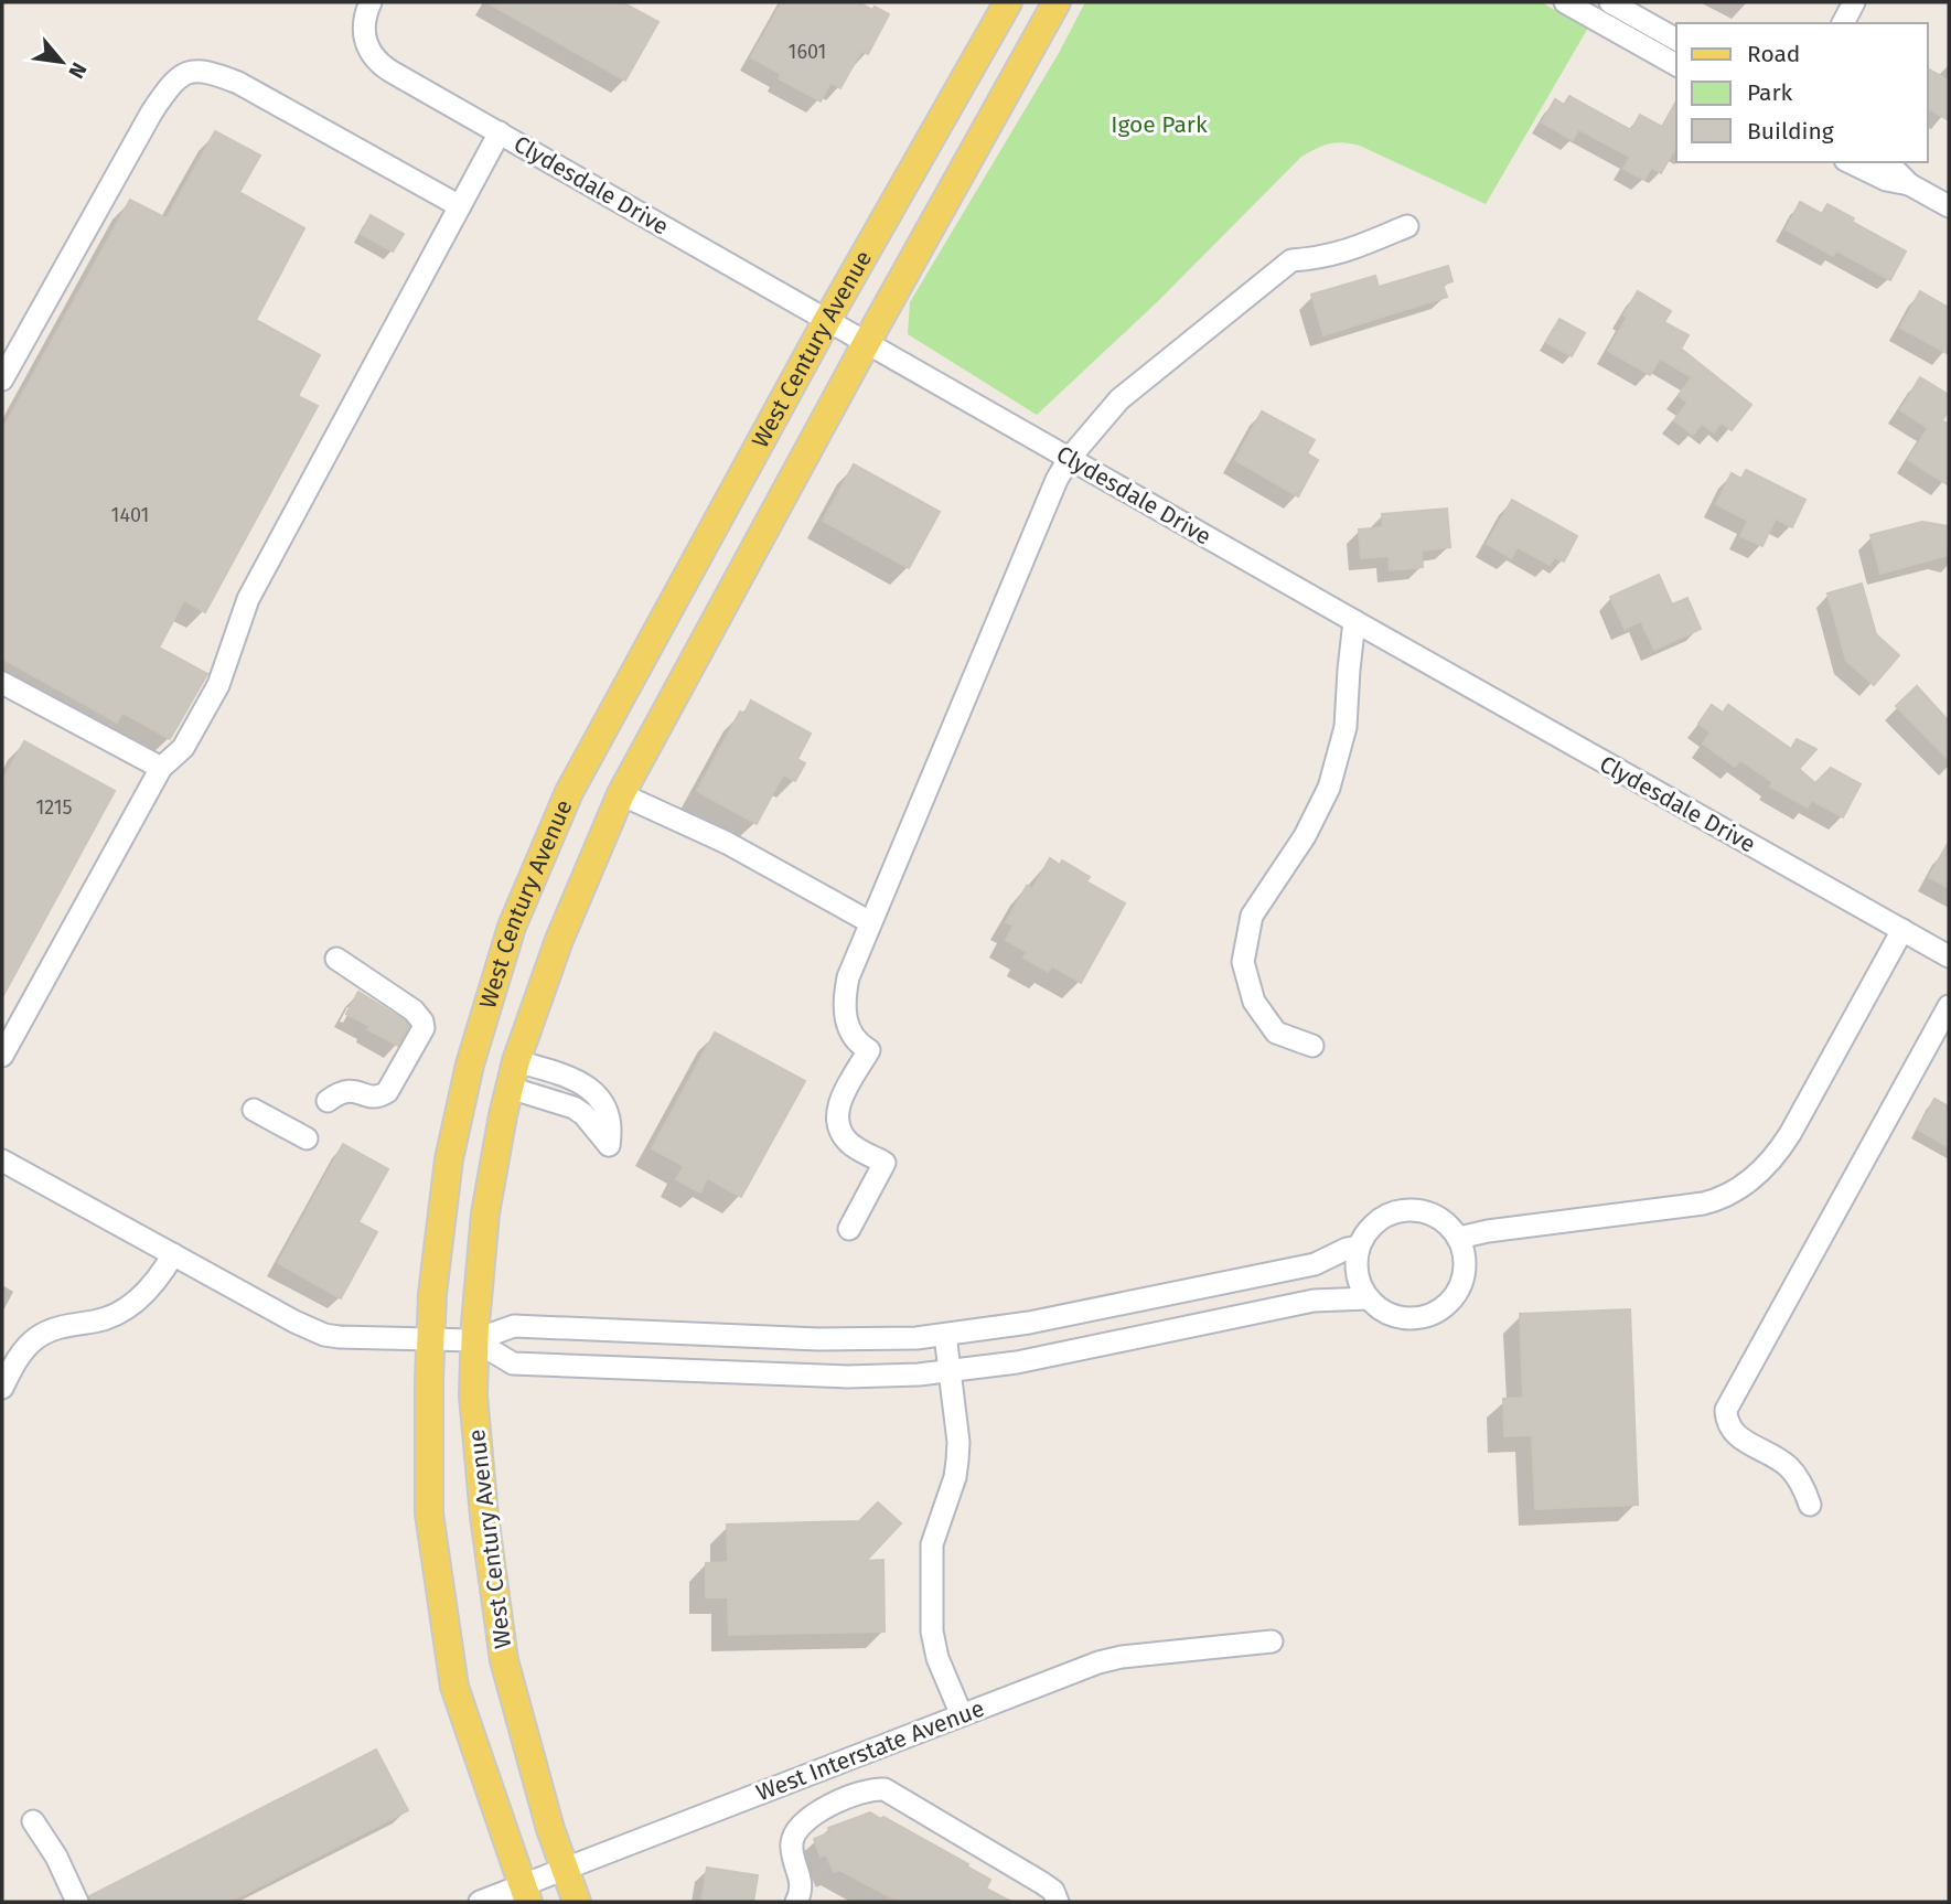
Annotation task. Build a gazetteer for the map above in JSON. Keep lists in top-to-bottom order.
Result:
{
  "streets": {
    "main road": ["West Century Avenue"],
    "street": ["Clydesdale Drive", "West Interstate Avenue"]
  },
  "crossings": [
    ["Clydesdale Drive", "West Century Avenue"],
    ["West Century Avenue", "West Interstate Avenue"]
  ],
  "parks": ["Igoe Park"],
  "house_numbers": ["1601", "1401", "1215"],
  "legend": ["Road", "Park", "Building"],
  "north": "bottom right"
}
